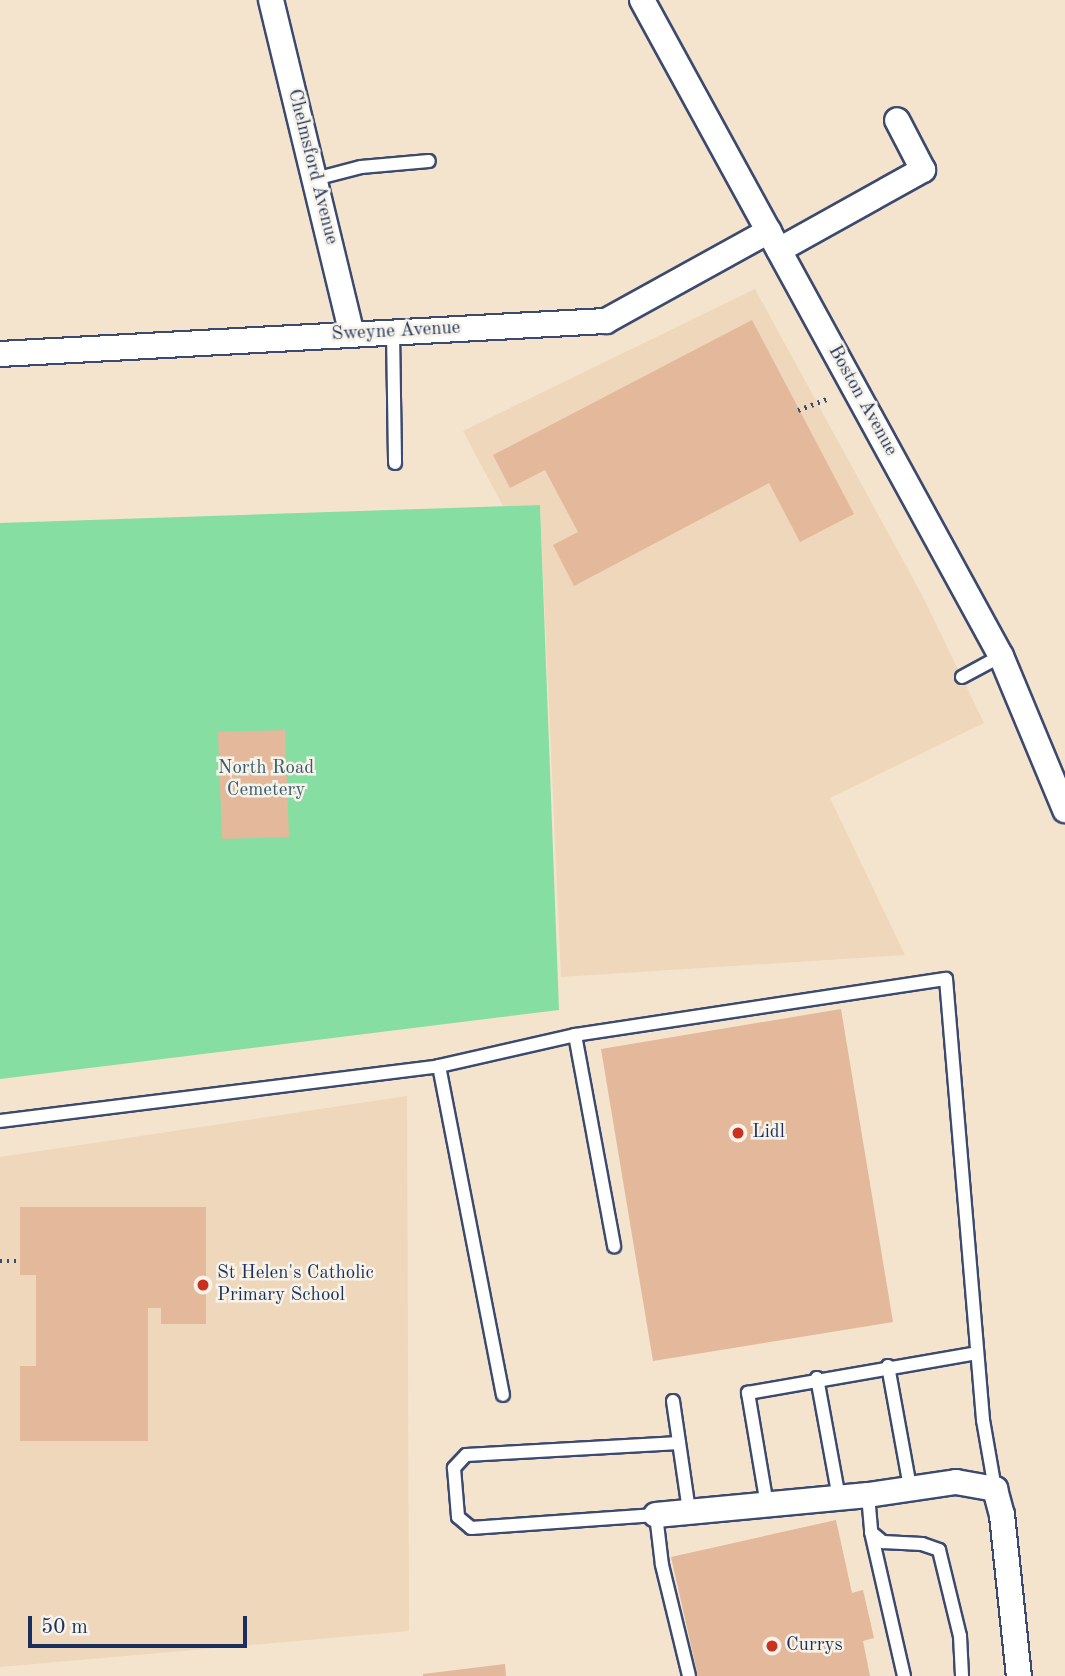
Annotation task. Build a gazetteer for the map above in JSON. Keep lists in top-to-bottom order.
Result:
{
  "streets": {
    "street": ["Chelmsford Avenue", "Sweyne Avenue", "Boston Avenue"]
  },
  "crossings": [
    ["Chelmsford Avenue", "Sweyne Avenue"],
    ["Sweyne Avenue", "Boston Avenue"]
  ],
  "parks": ["North Road Cemetery"],
  "places": ["Lidl", "St Helen's Catholic Primary School", "Currys"],
  "scale_bar": "50 m"
}
